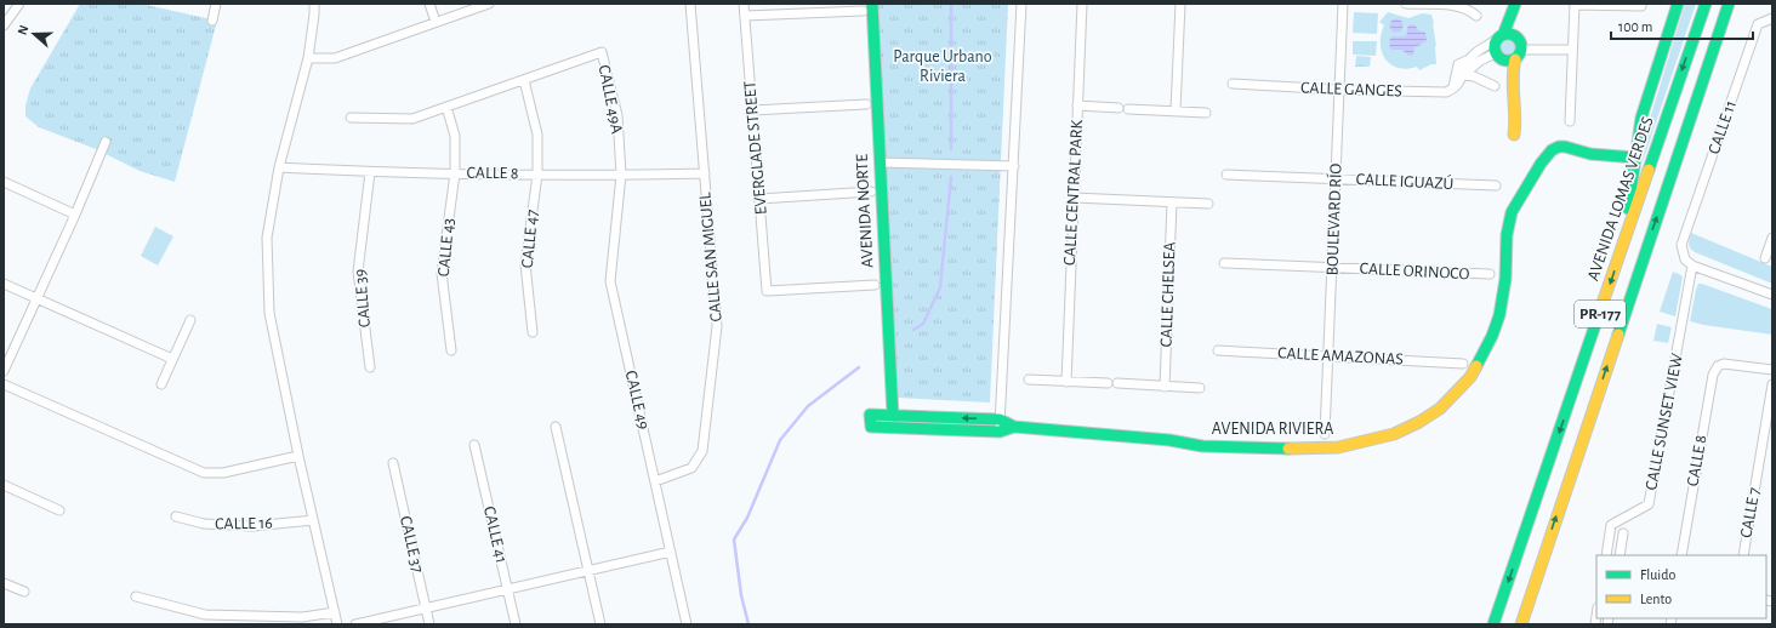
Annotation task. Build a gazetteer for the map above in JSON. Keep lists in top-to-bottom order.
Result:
{
  "streets": {
    "main road": [
      "AVENIDA LOMAS VERDES",
      "AVENIDA NORTE",
      "PR-177",
      "AVENIDA RIVIERA"
    ],
    "street": [
      "CALLE GANGES",
      "CALLE 49A",
      "CALLE 11",
      "EVERGLADE STREET",
      "CALLE 8",
      "CALLE IGUAZÚ",
      "CALLE CENTRAL PARK",
      "BOULEVARD RÍO",
      "CALLE 47",
      "CALLE 43",
      "CALLE SAN MIGUEL",
      "CALLE ORINOCO",
      "CALLE CHELSEA",
      "CALLE 39",
      "CALLE AMAZONAS",
      "CALLE 49",
      "CALLE SUNSET VIEW",
      "CALLE 7",
      "CALLE 16",
      "CALLE 41",
      "CALLE 37"
    ]
  },
  "crossings": [
    ["CALLE GANGES", "BOULEVARD RÍO"],
    ["CALLE 49A", "CALLE 8"],
    ["CALLE 49A", "CALLE 47"],
    ["CALLE 49A", "CALLE 49"],
    ["CALLE 11", "CALLE SUNSET VIEW"],
    ["CALLE 8", "CALLE 47"],
    ["CALLE 8", "CALLE 43"],
    ["CALLE 8", "CALLE SAN MIGUEL"],
    ["CALLE 8", "CALLE 39"],
    ["CALLE 8", "CALLE 49"],
    ["CALLE IGUAZÚ", "BOULEVARD RÍO"],
    ["AVENIDA NORTE", "AVENIDA RIVIERA"],
    ["BOULEVARD RÍO", "CALLE ORINOCO"],
    ["BOULEVARD RÍO", "CALLE AMAZONAS"],
    ["CALLE SAN MIGUEL", "CALLE 49"]
  ],
  "parks": ["Parque Urbano Riviera"],
  "legend": ["Fluido", "Lento"],
  "scale_bar": "100 m",
  "north": "left"
}
